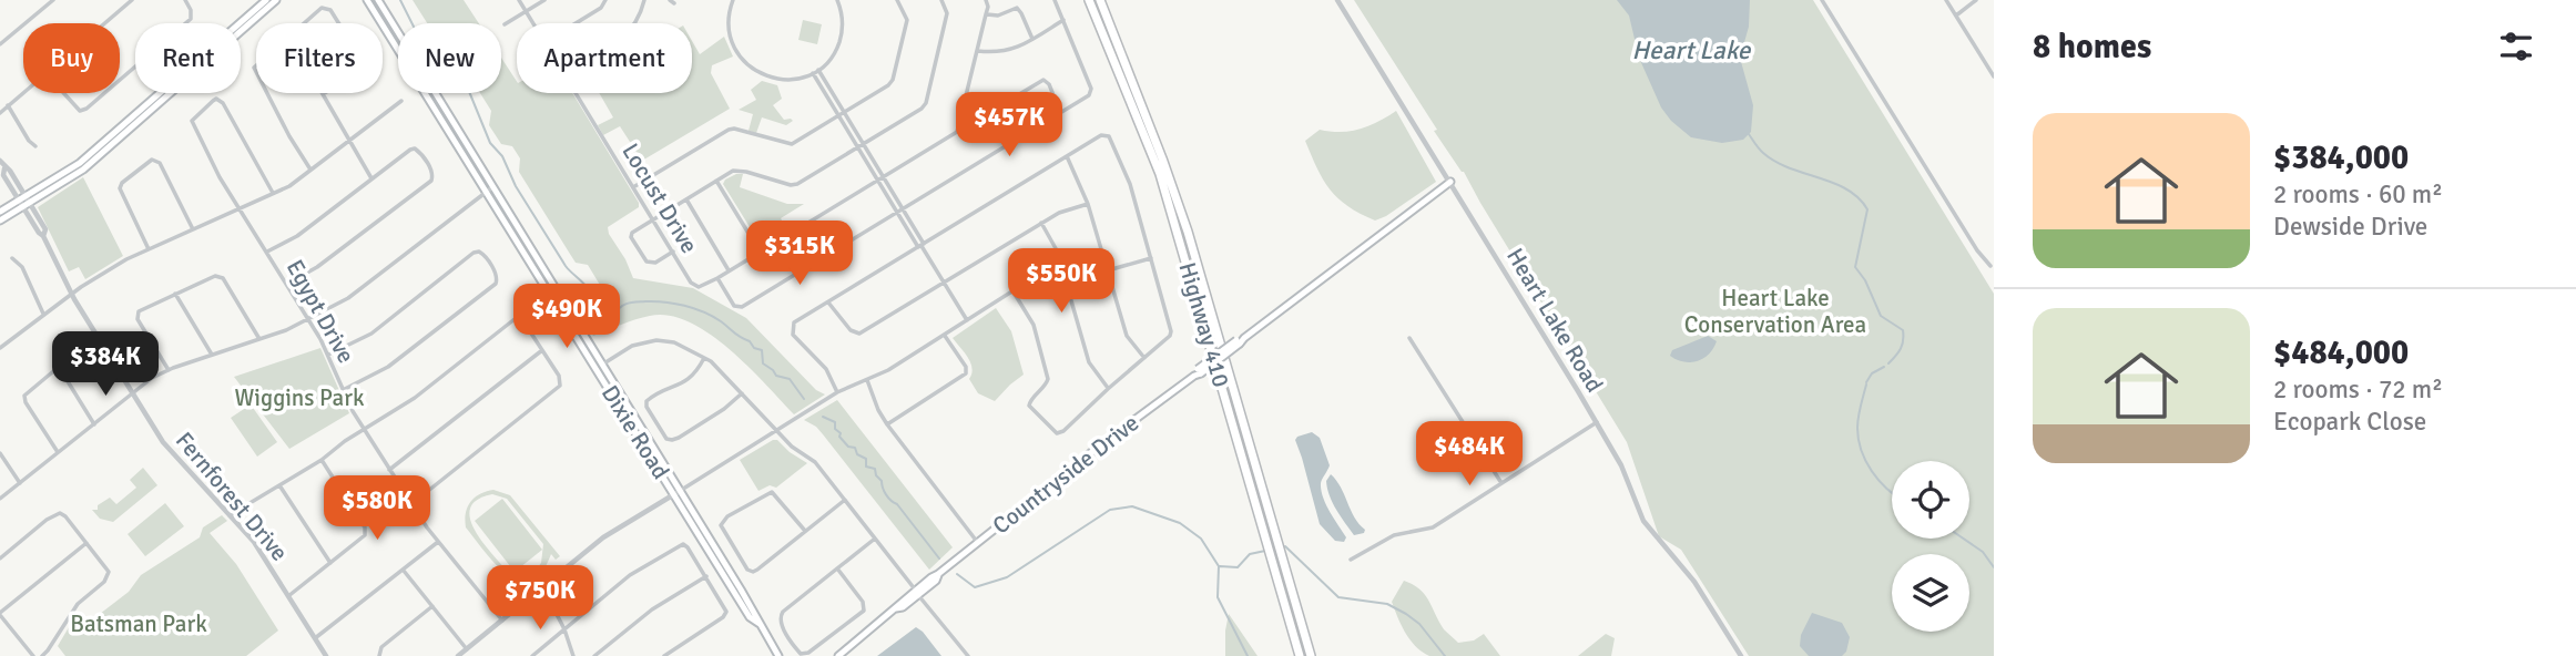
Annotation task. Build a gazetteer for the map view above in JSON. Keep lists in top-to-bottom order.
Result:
{
  "streets": {
    "highway": ["Highway 410"],
    "main road": ["Dixie Road", "Countryside Drive"],
    "street": [
      "Locust Drive",
      "Egypt Drive",
      "Heart Lake Road",
      "Fernforest Drive"
    ]
  },
  "crossings": [
    ["Heart Lake Road", "Countryside Drive"]
  ],
  "water": ["Heart Lake"],
  "parks": ["Heart Lake Conservation Area", "Wiggins Park", "Batsman Park"],
  "page": {
    "heading": "8 homes",
    "chip": [
      "Buy",
      "Rent",
      "Filters",
      "New",
      "Apartment"
    ],
    "price": [
      "$457K",
      "$315K",
      "$550K",
      "$490K",
      "$384K",
      "$484K",
      "$580K",
      "$750K"
    ],
    "list": [
      {
        "name": "$384,000",
        "note": "2 rooms · 60 m² · Dewside Drive"
      },
      {
        "name": "$484,000",
        "note": "2 rooms · 72 m² · Ecopark Close"
      }
    ]
  }
}
